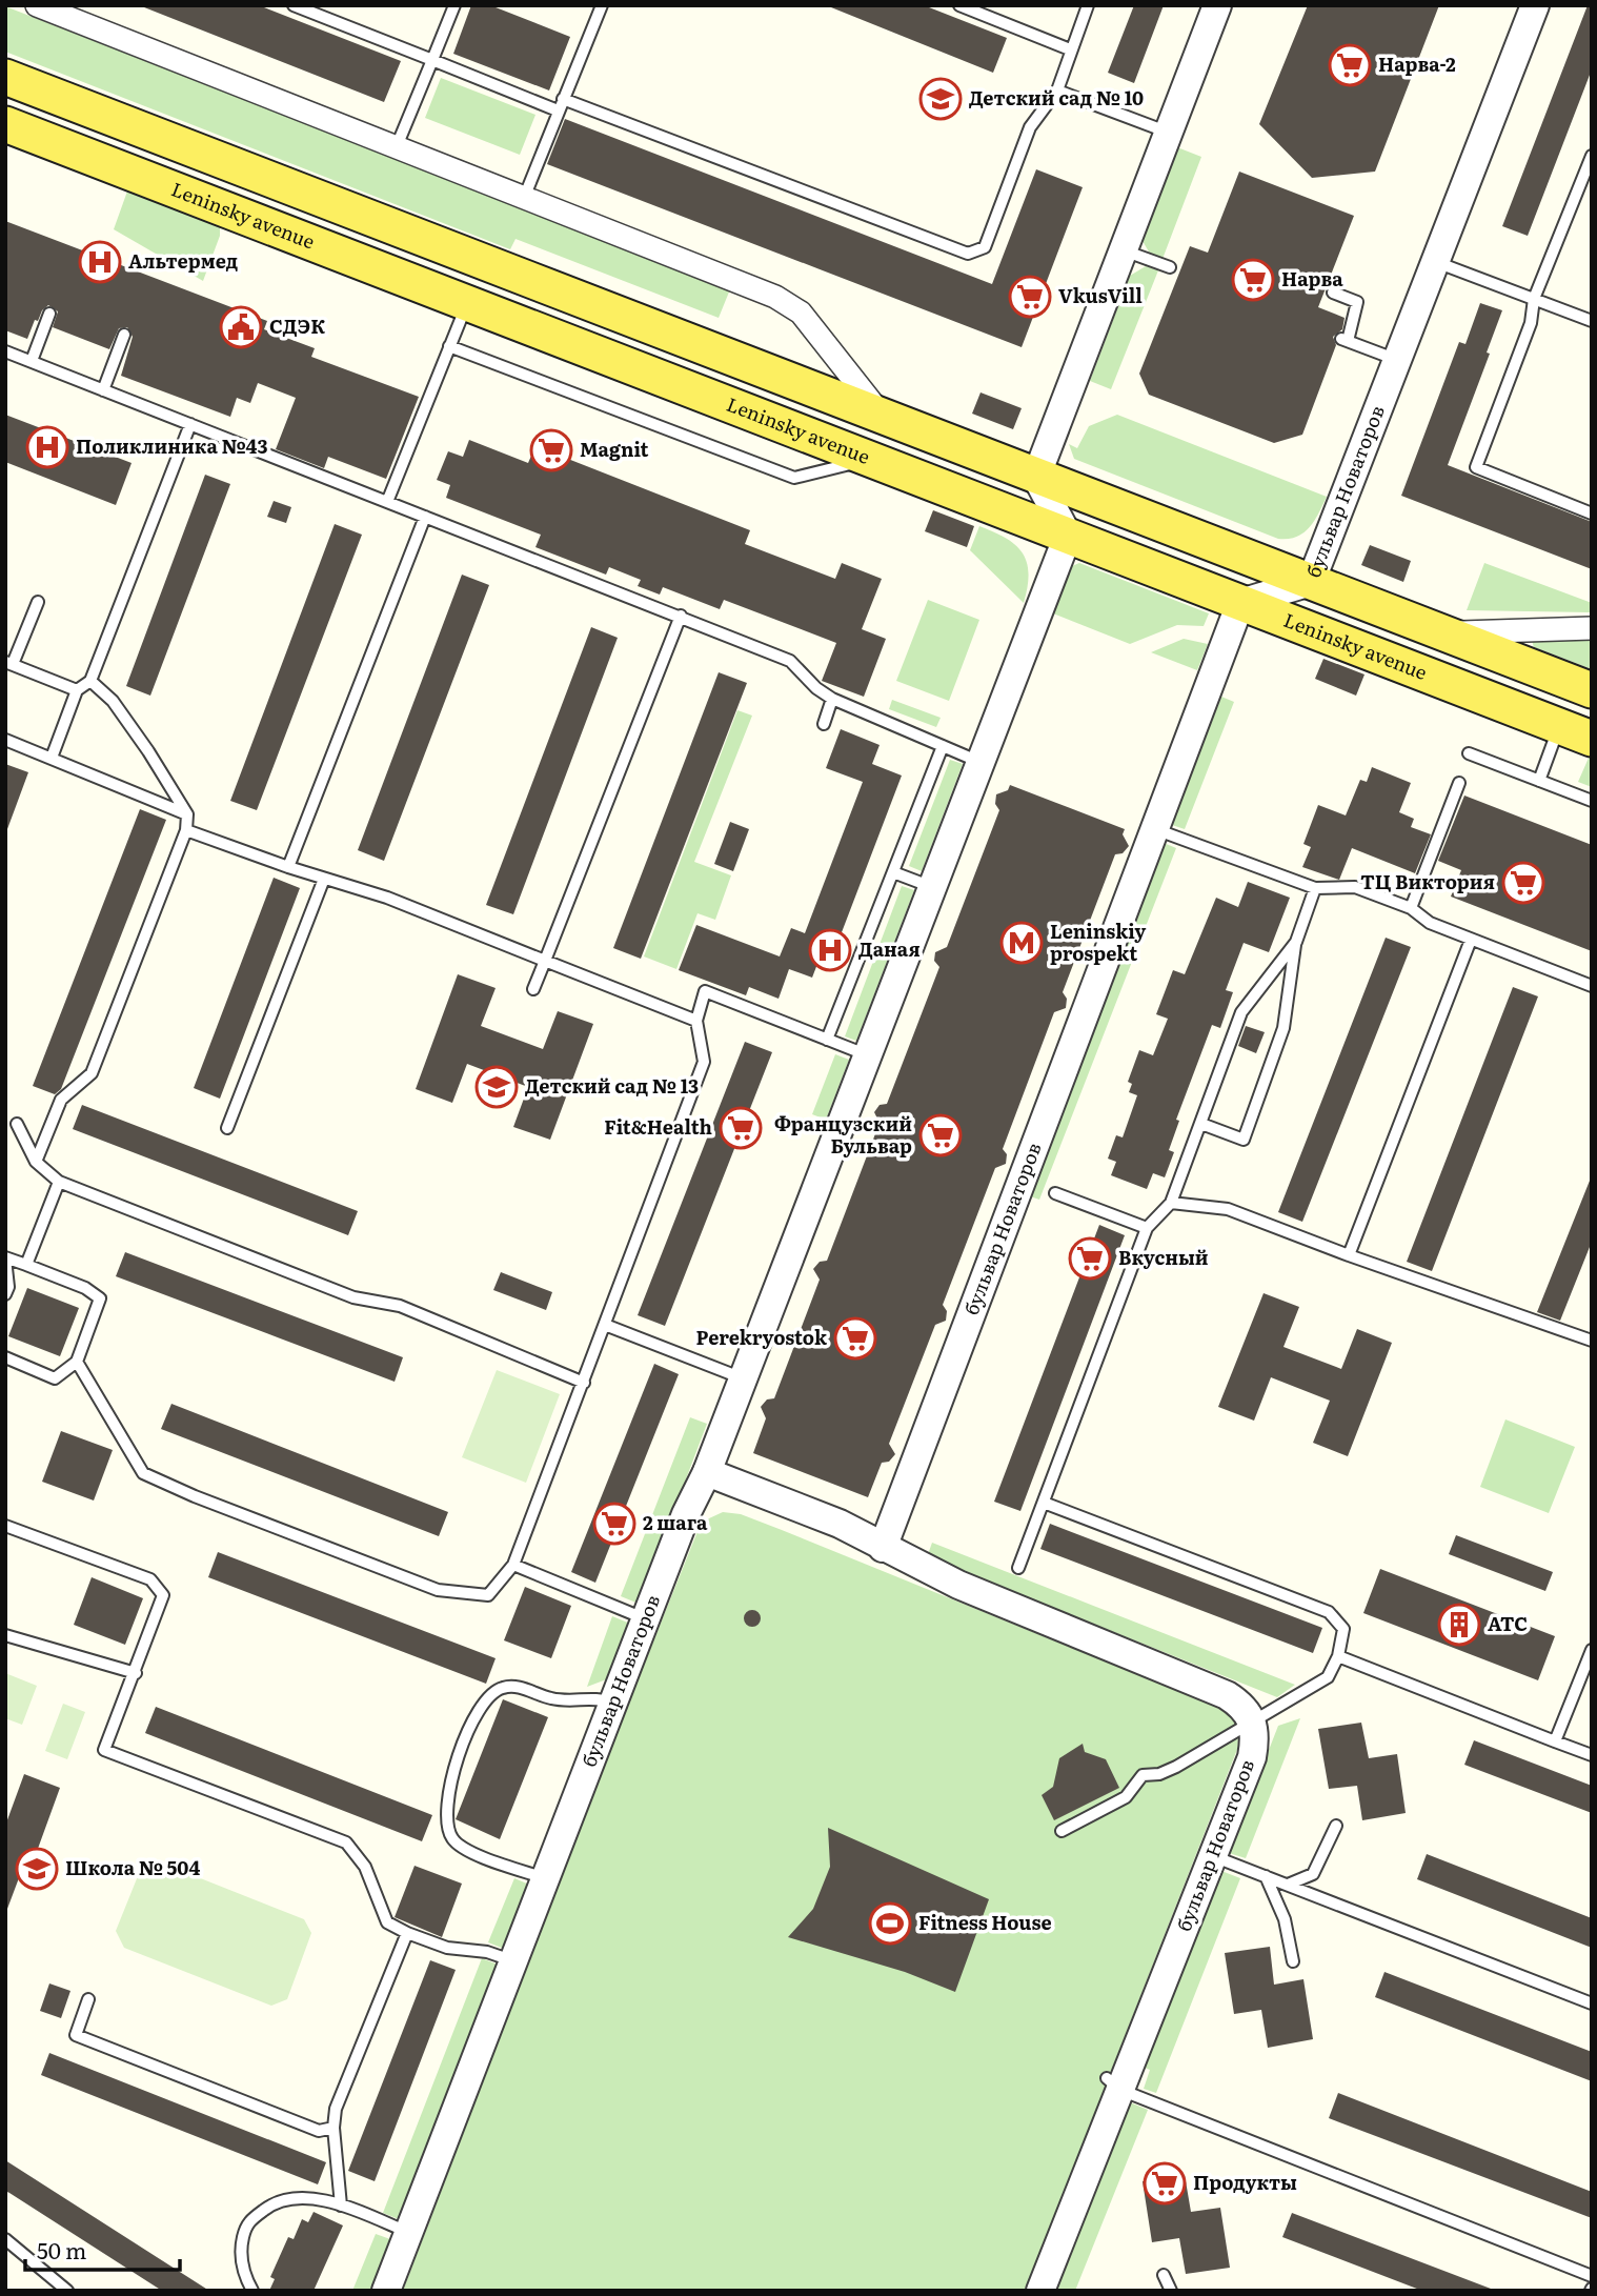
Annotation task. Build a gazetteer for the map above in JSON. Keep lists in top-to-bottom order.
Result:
{
  "streets": {
    "main road": ["Leninsky avenue"],
    "street": ["бульвар Новаторов"]
  },
  "crossings": [
    ["Leninsky avenue", "бульвар Новаторов"]
  ],
  "places": {
    "supermarket": [
      "Нарва-2",
      "Нарва",
      "VkusVill",
      "Magnit",
      "ТЦ Виктория",
      "Fit&Health",
      "Французский Бульвар",
      "Вкусный",
      "Perekryostok",
      "2 шага",
      "Продукты"
    ],
    "school or university": ["Детский сад № 10", "Детский сад № 13", "Школа № 504"],
    "hospital": ["Альтермед", "Поликлиника №43", "Даная"],
    "public building": ["СДЭК"],
    "metro station": ["Leninskiy prospekt"],
    "building": ["АТС"],
    "sports": ["Fitness House"]
  },
  "scale_bar": "50 m"
}
